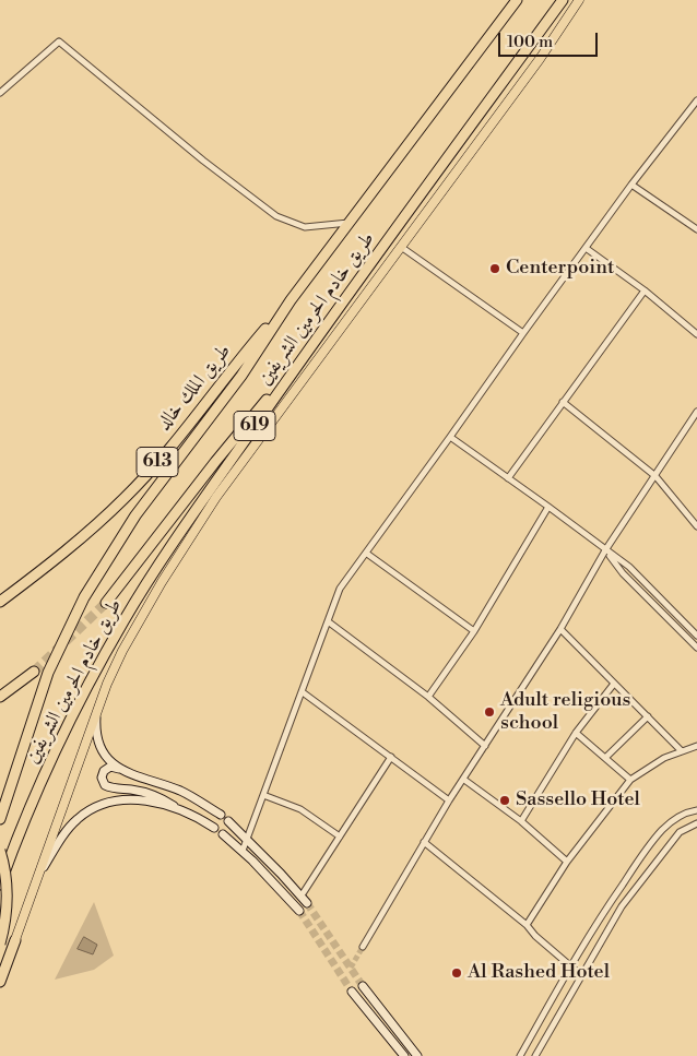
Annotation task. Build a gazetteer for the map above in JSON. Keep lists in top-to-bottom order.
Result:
{
  "streets": {
    "highway": [
      "طريق خادم الحرمين الشريفين",
      "طريق الملك خالد",
      "619",
      "613"
    ]
  },
  "crossings": [
    ["طريق خادم الحرمين الشريفين", "طريق الملك خالد"]
  ],
  "places": [
    "Centerpoint",
    "Adult religious school",
    "Sassello Hotel",
    "Al Rashed Hotel"
  ],
  "scale_bar": "100 m"
}
